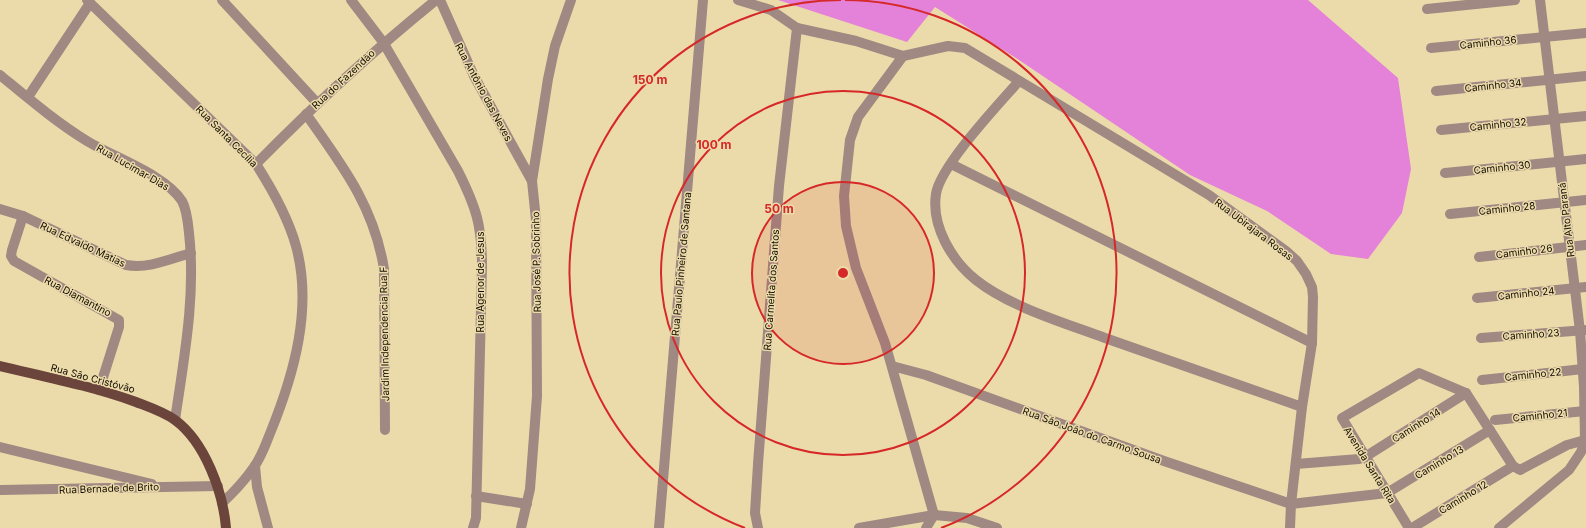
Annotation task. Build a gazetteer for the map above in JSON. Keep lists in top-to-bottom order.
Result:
{
  "streets": {
    "main road": ["Rua São Cristóvão"],
    "street": [
      "Caminho 36",
      "Rua do Fazendão",
      "Caminho 34",
      "Rua Antônio das Neves",
      "Caminho 32",
      "Rua Santa Cecília",
      "Rua Lucimar Dias",
      "Caminho 30",
      "Caminho 28",
      "Rua Alto Paraná",
      "Rua Ubirajara Rosas",
      "Rua Edvaldo Matias",
      "Caminho 26",
      "Rua José P. Sobrinho",
      "Rua Paulo Pinheiro de Santana",
      "Rua Agenor de Jesus",
      "Rua Carmelita dos Santos",
      "Caminho 24",
      "Rua Diamantino",
      "Jardim Independencia Rua F",
      "Caminho 23",
      "Caminho 22",
      "Caminho 21",
      "Caminho 14",
      "Rua São João do Carmo Sousa",
      "Caminho 13",
      "Avenida Santa Rita",
      "Rua Bernade de Brito",
      "Caminho 12"
    ]
  },
  "crossings": [
    ["Caminho 36", "Rua Alto Paraná"],
    ["Rua do Fazendão", "Rua Santa Cecília"],
    ["Rua do Fazendão", "Rua Agenor de Jesus"],
    ["Rua do Fazendão", "Jardim Independencia Rua F"],
    ["Caminho 34", "Rua Alto Paraná"],
    ["Rua Antônio das Neves", "Rua José P. Sobrinho"],
    ["Caminho 32", "Rua Alto Paraná"],
    ["Rua Santa Cecília", "Rua São Cristóvão"],
    ["Rua Lucimar Dias", "Rua Edvaldo Matias"],
    ["Rua Lucimar Dias", "Rua São Cristóvão"],
    ["Caminho 30", "Rua Alto Paraná"],
    ["Caminho 28", "Rua Alto Paraná"],
    ["Rua Alto Paraná", "Caminho 26"],
    ["Rua Alto Paraná", "Caminho 24"],
    ["Rua Alto Paraná", "Caminho 23"],
    ["Rua Alto Paraná", "Caminho 22"],
    ["Rua Alto Paraná", "Caminho 21"],
    ["Rua Ubirajara Rosas", "Rua São João do Carmo Sousa"],
    ["Rua Edvaldo Matias", "Rua Diamantino"],
    ["Rua Diamantino", "Rua São Cristóvão"],
    ["Rua São Cristóvão", "Rua Bernade de Brito"],
    ["Caminho 14", "Avenida Santa Rita"],
    ["Caminho 13", "Avenida Santa Rita"],
    ["Avenida Santa Rita", "Caminho 12"]
  ],
  "rings": ["150 m", "100 m", "50 m"]
}
